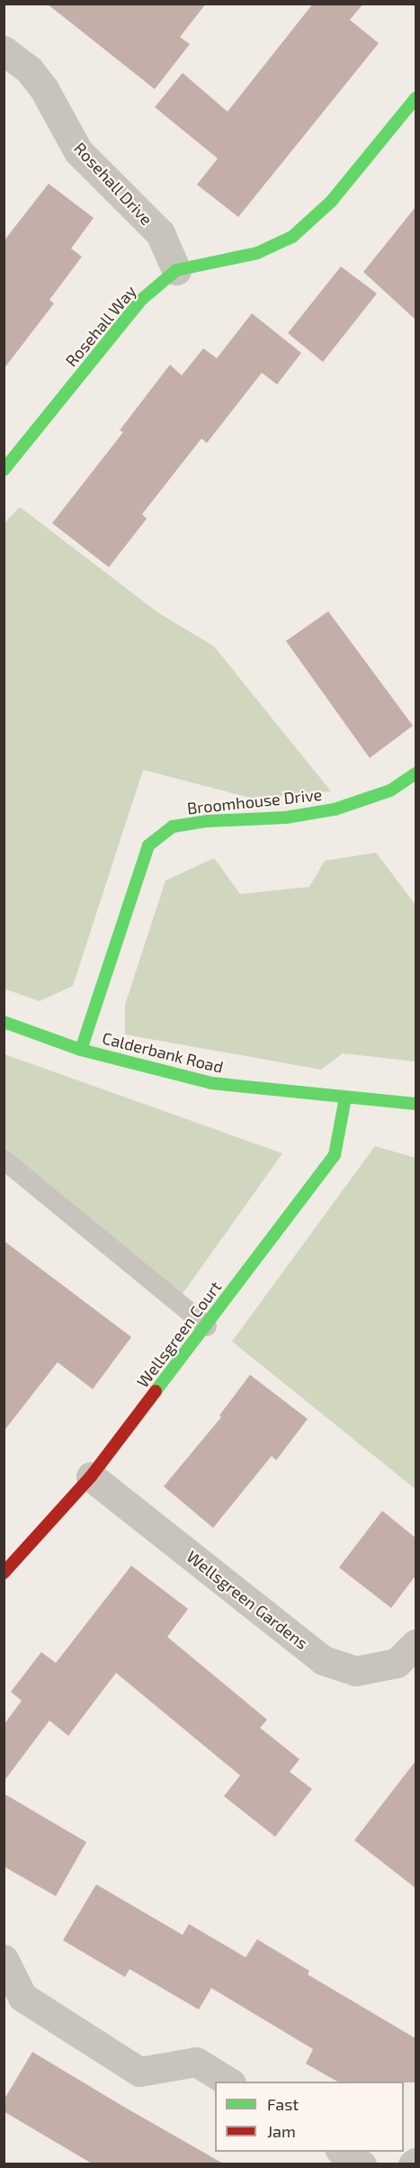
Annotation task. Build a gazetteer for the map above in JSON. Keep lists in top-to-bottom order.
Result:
{
  "streets": {
    "street": [
      "Rosehall Drive",
      "Rosehall Way",
      "Broomhouse Drive",
      "Calderbank Road",
      "Wellsgreen Court",
      "Wellsgreen Gardens"
    ]
  },
  "crossings": [
    ["Rosehall Drive", "Rosehall Way"],
    ["Broomhouse Drive", "Calderbank Road"],
    ["Calderbank Road", "Wellsgreen Court"],
    ["Wellsgreen Court", "Wellsgreen Gardens"]
  ],
  "legend": ["Fast", "Jam"]
}
